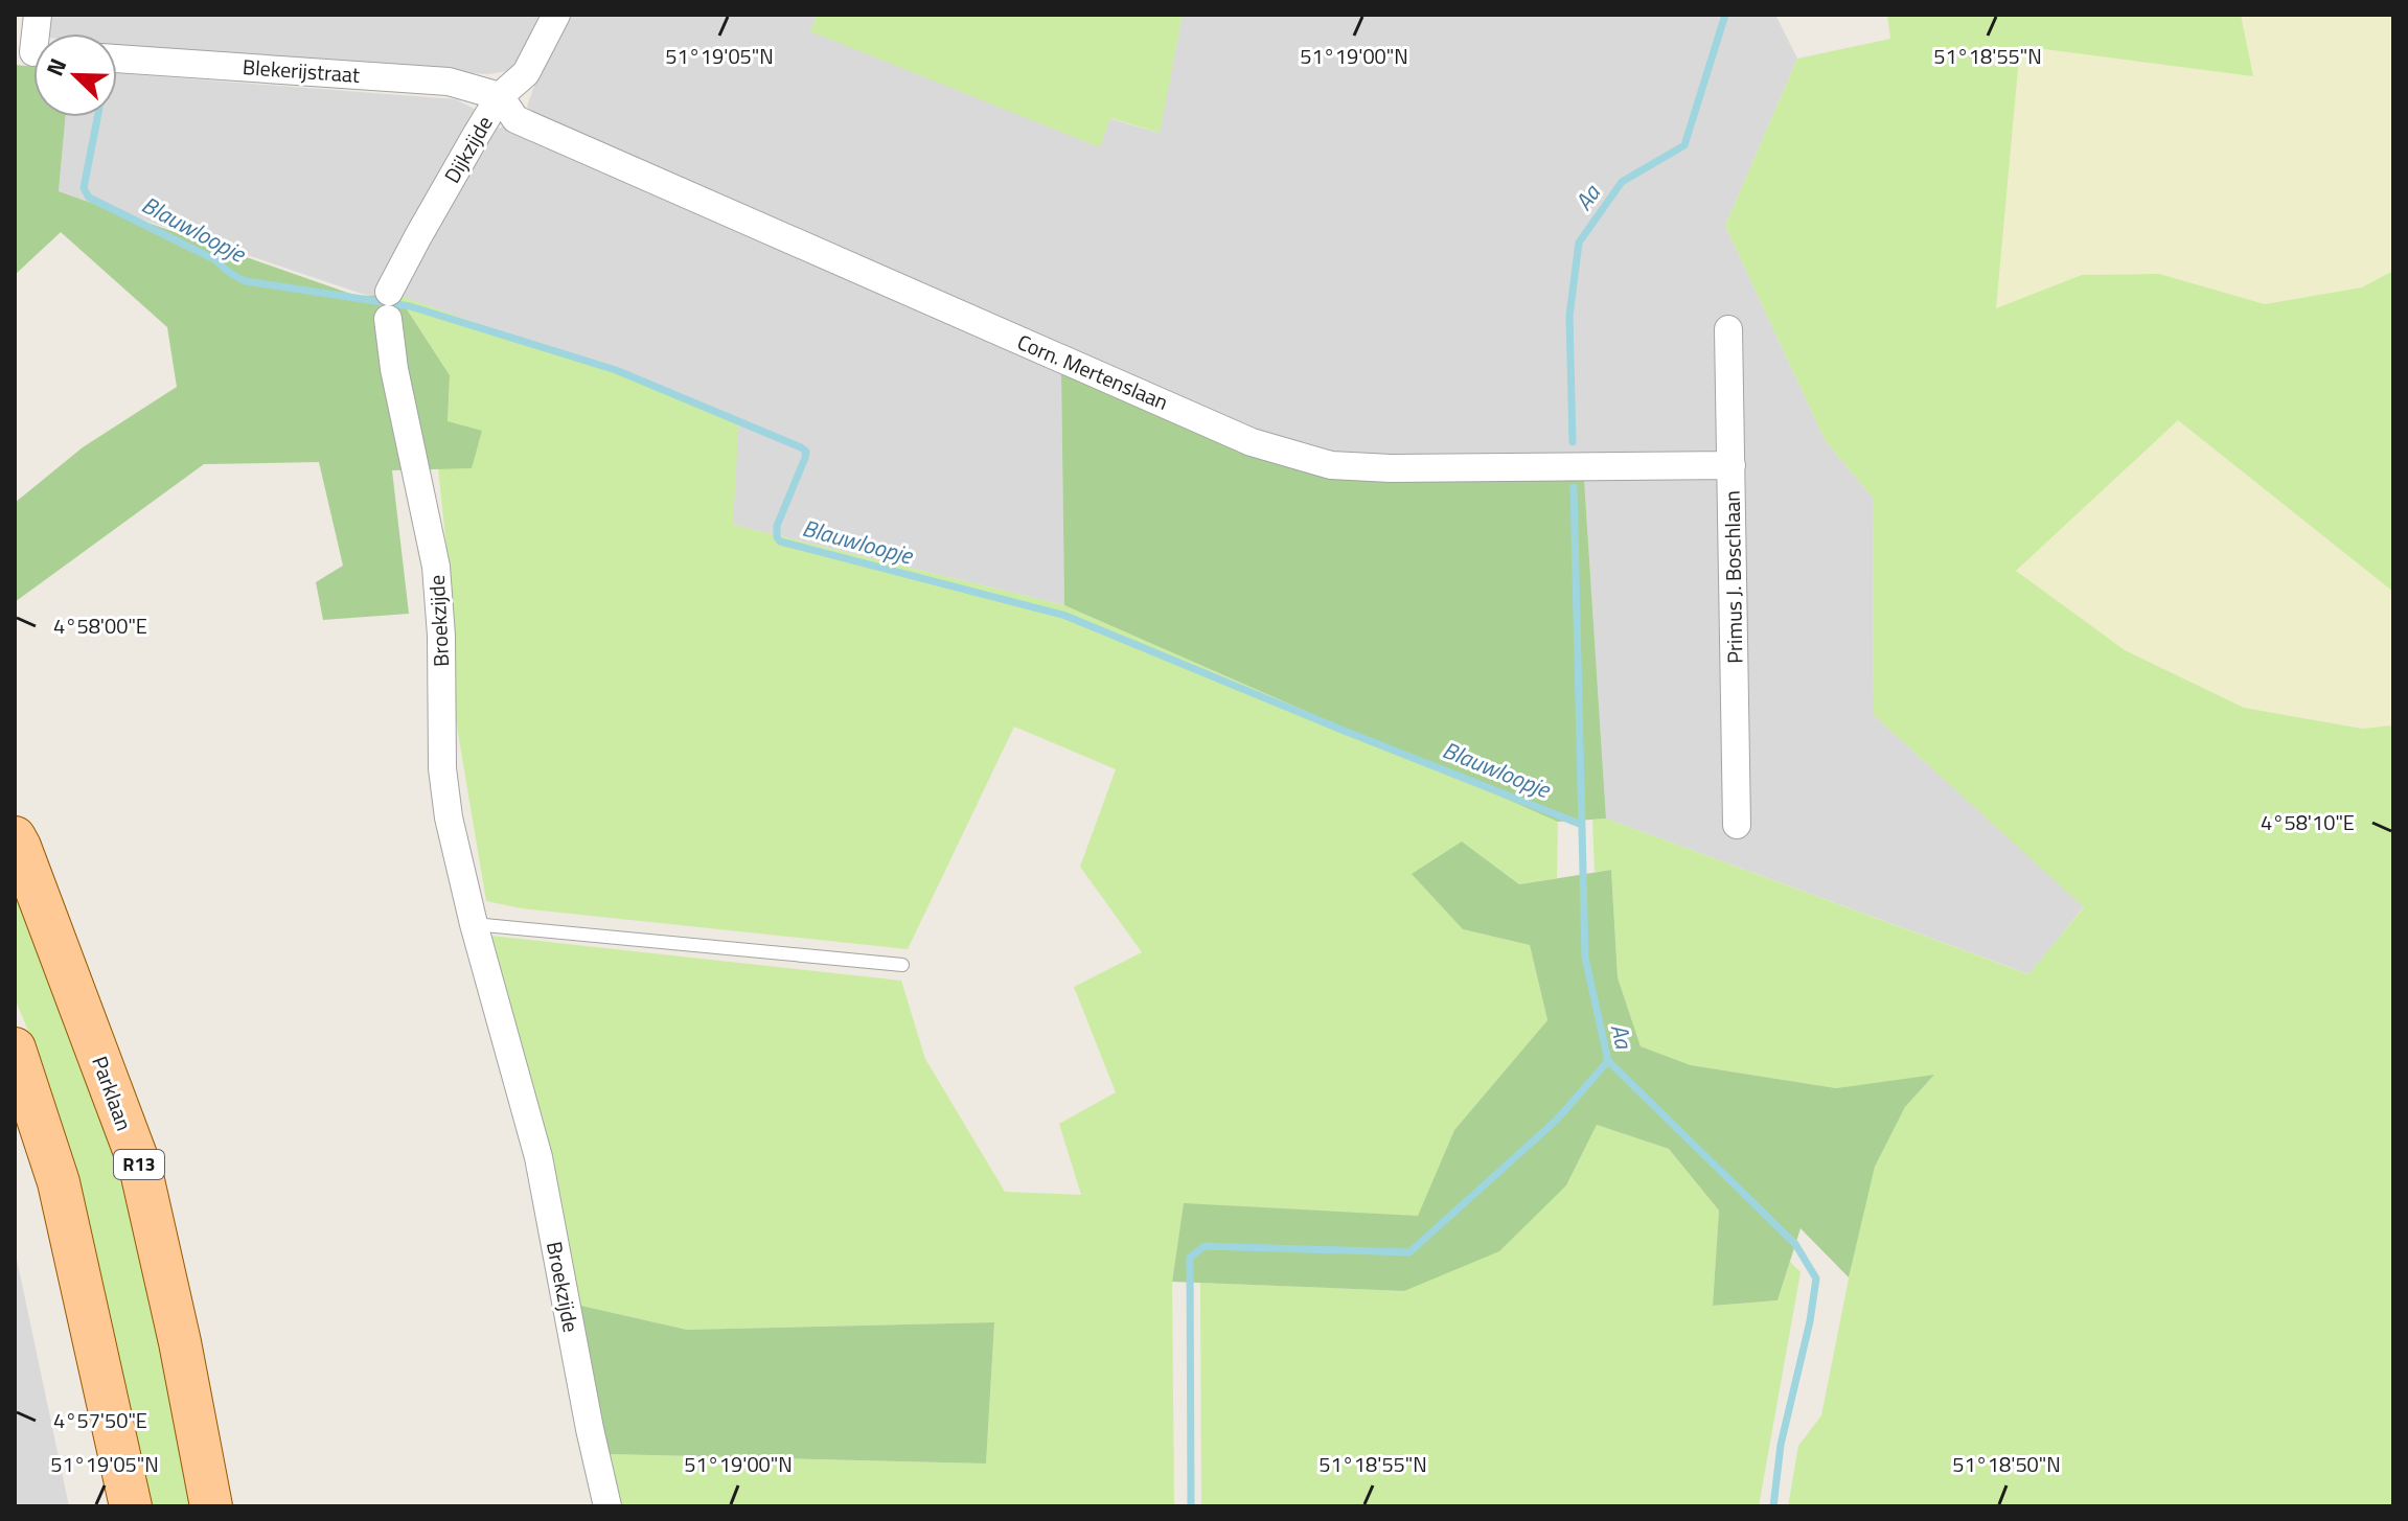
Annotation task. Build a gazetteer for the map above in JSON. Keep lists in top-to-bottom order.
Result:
{
  "streets": {
    "main road": ["Parklaan", "R13"],
    "street": [
      "Blekerijstraat",
      "Dijkzijde",
      "Corn. Mertenslaan",
      "Primus J. Boschlaan",
      "Broekzijde"
    ]
  },
  "crossings": [
    ["Blekerijstraat", "Dijkzijde"],
    ["Blekerijstraat", "Corn. Mertenslaan"],
    ["Dijkzijde", "Corn. Mertenslaan"],
    ["Dijkzijde", "Broekzijde"],
    ["Corn. Mertenslaan", "Primus J. Boschlaan"]
  ],
  "water": ["Aa", "Blauwloopje"],
  "north": "top left",
  "coordinates": [
    "51°19'05\"N",
    "51°19'00\"N",
    "51°18'55\"N",
    "4°58'00\"E",
    "4°58'10\"E",
    "4°57'50\"E",
    "51°18'50\"N"
  ]
}
